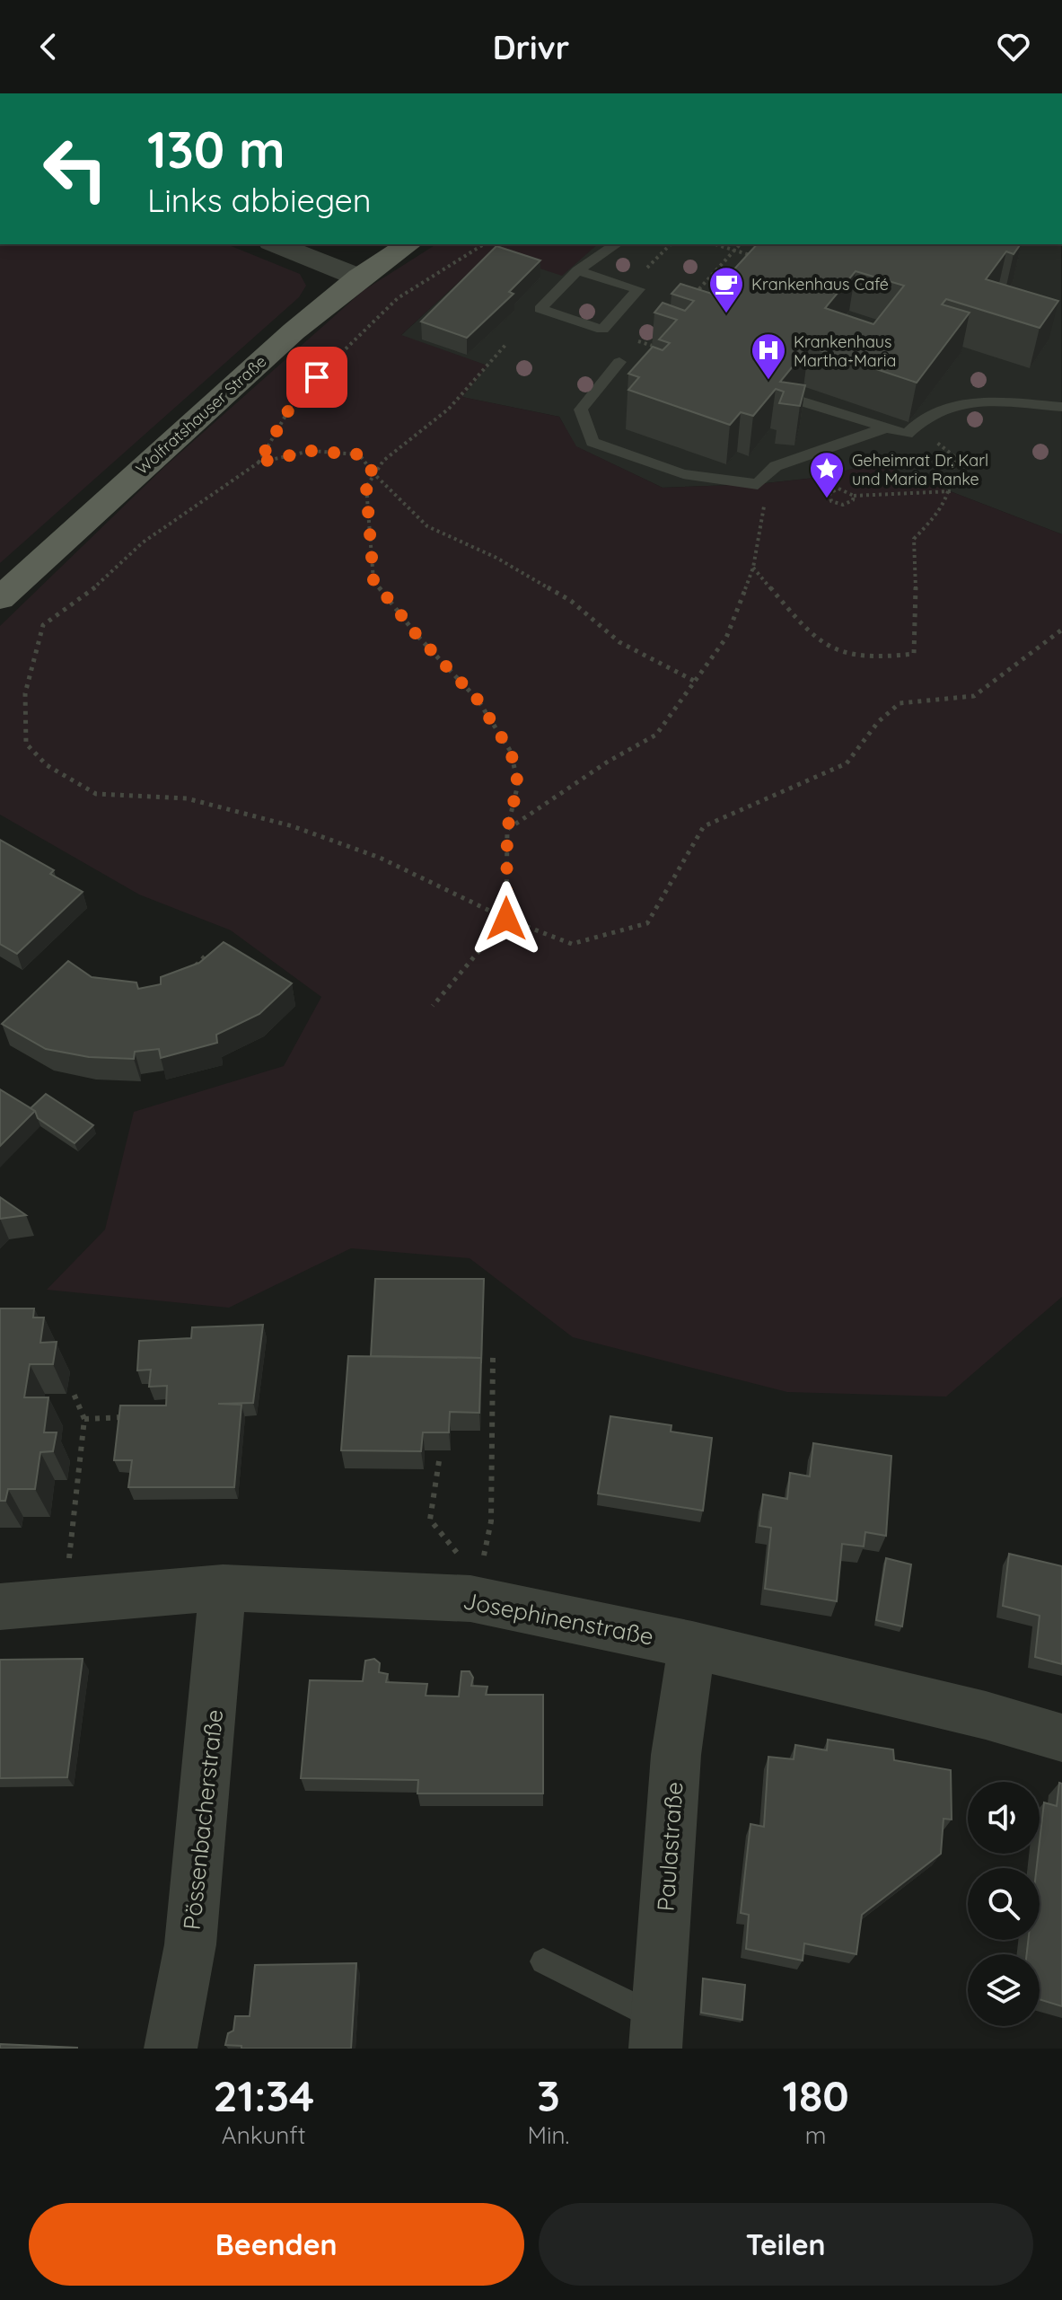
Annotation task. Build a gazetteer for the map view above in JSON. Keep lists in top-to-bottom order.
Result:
{
  "streets": {
    "main road": ["Wolfratshauser Straße"],
    "street": ["Josephinenstraße", "Pössenbacherstraße", "Paulastraße"]
  },
  "crossings": [
    ["Josephinenstraße", "Pössenbacherstraße"],
    ["Josephinenstraße", "Paulastraße"]
  ],
  "places": {
    "cafe": ["Krankenhaus Café"],
    "hospital": ["Krankenhaus Martha-Maria"],
    "place": ["Geheimrat Dr. Karl und Maria Ranke"]
  },
  "page": {
    "header": "Drivr",
    "turn": ["130 m", "Links abbiegen"],
    "eta": [
      "21:34",
      "Ankunft",
      "3",
      "Min.",
      "180",
      "m"
    ],
    "buttons": ["Beenden", "Teilen"]
  }
}
